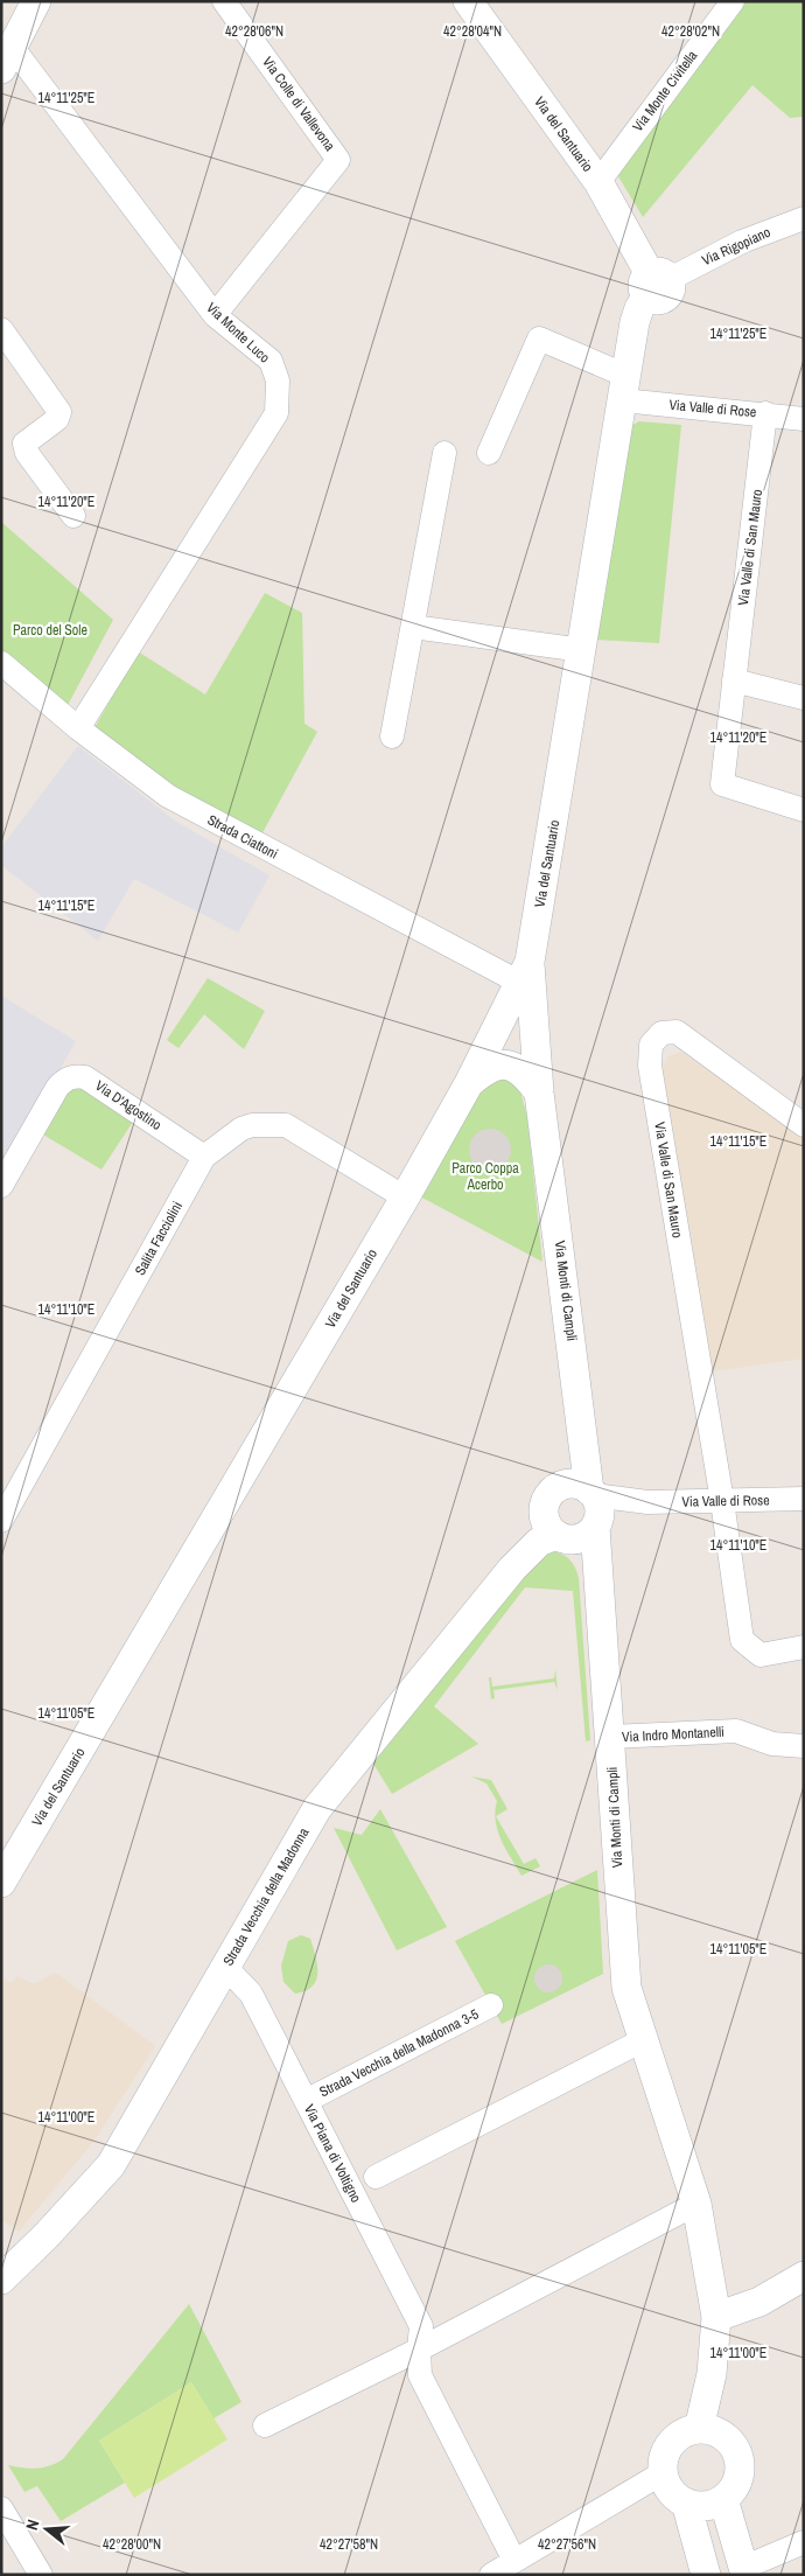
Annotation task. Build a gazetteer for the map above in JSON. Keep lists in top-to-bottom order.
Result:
{
  "streets": {
    "street": [
      "Via Monte Civitella",
      "Via Colle di Vallevona",
      "Via del Santuario",
      "Via Rigopiano",
      "Via Monte Luco",
      "Via Valle di Rose",
      "Via Valle di San Mauro",
      "Strada Ciattoni",
      "Via D'Agostino",
      "Salita Facciolini",
      "Via Monti di Campli",
      "Via Indro Montanelli",
      "Strada Vecchia della Madonna",
      "Strada Vecchia della Madonna 3-5",
      "Via Piana di Voltigno"
    ]
  },
  "crossings": [
    ["Via Monte Civitella", "Via del Santuario"],
    ["Via Colle di Vallevona", "Via Monte Luco"],
    ["Via del Santuario", "Via Rigopiano"],
    ["Via del Santuario", "Via Valle di Rose"],
    ["Via del Santuario", "Strada Ciattoni"],
    ["Via del Santuario", "Salita Facciolini"],
    ["Via del Santuario", "Via Monti di Campli"],
    ["Via Monte Luco", "Strada Ciattoni"],
    ["Via Valle di Rose", "Via Valle di San Mauro"],
    ["Via Valle di Rose", "Via Monti di Campli"],
    ["Via Valle di Rose", "Strada Vecchia della Madonna"],
    ["Strada Ciattoni", "Via Monti di Campli"],
    ["Via D'Agostino", "Salita Facciolini"],
    ["Via Monti di Campli", "Via Indro Montanelli"],
    ["Via Monti di Campli", "Strada Vecchia della Madonna"],
    ["Strada Vecchia della Madonna", "Via Piana di Voltigno"],
    ["Strada Vecchia della Madonna 3-5", "Via Piana di Voltigno"]
  ],
  "parks": ["Parco del Sole", "Parco Coppa Acerbo"],
  "north": "left",
  "coordinates": [
    "42°28'06\"N",
    "42°28'04\"N",
    "42°28'02\"N",
    "14°11'25\"E",
    "14°11'20\"E",
    "14°11'15\"E",
    "14°11'10\"E",
    "14°11'05\"E",
    "14°11'00\"E",
    "42°28'00\"N",
    "42°27'58\"N",
    "42°27'56\"N"
  ]
}
